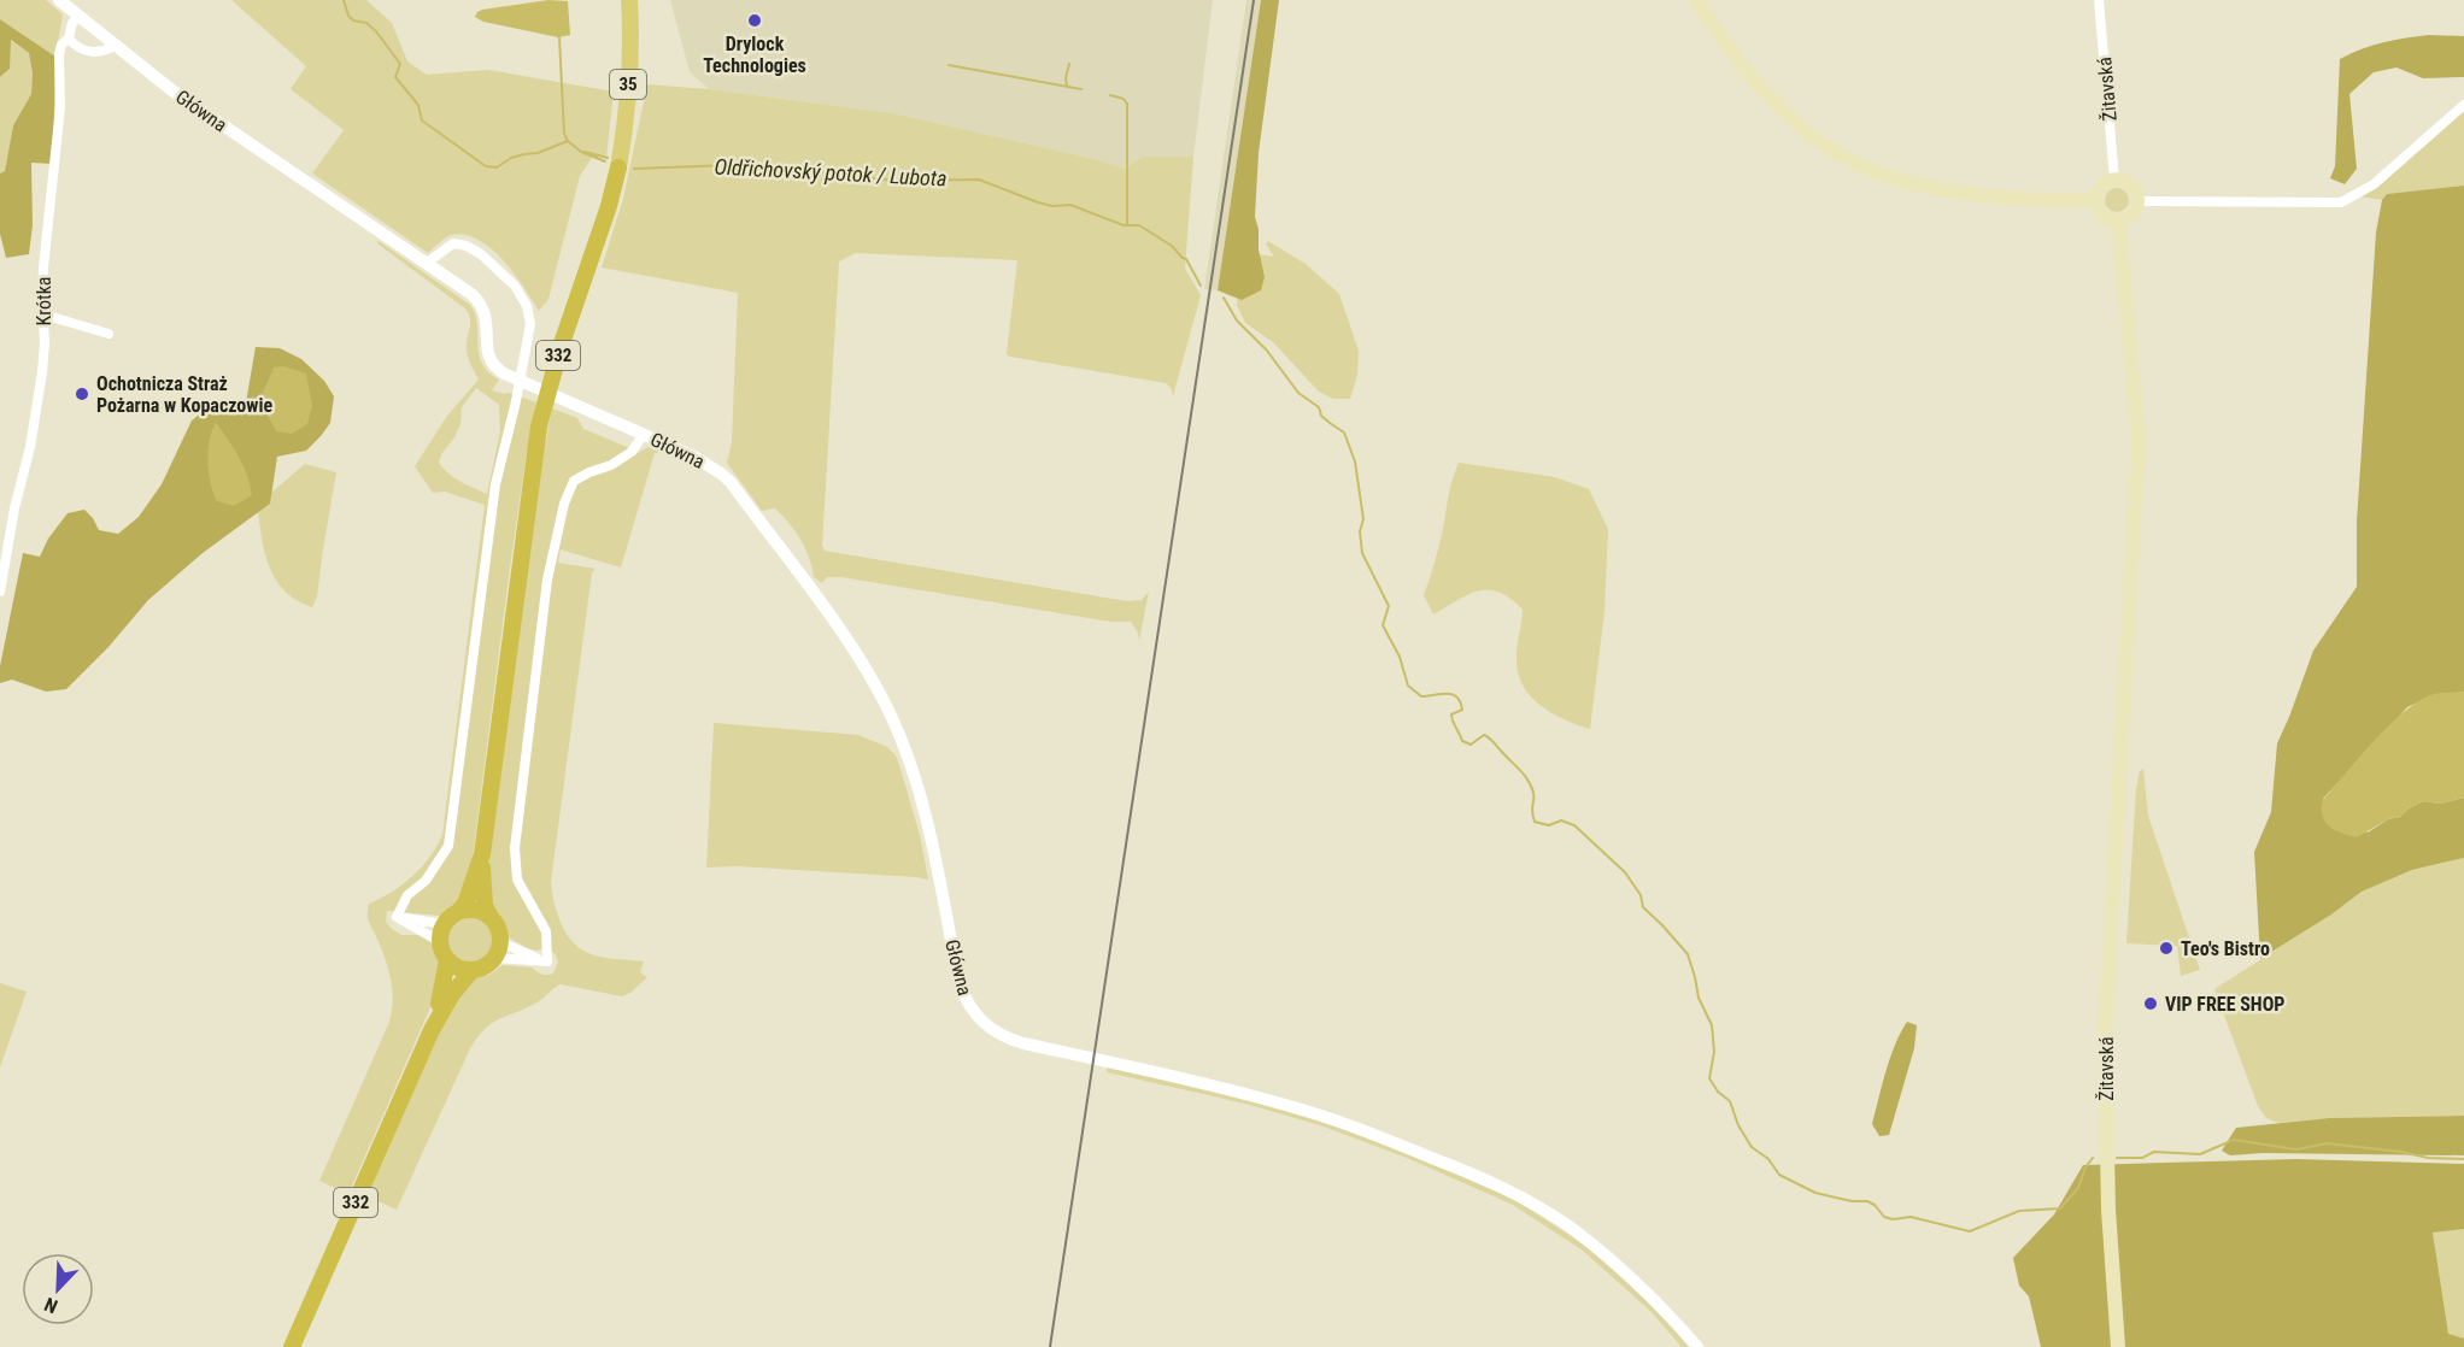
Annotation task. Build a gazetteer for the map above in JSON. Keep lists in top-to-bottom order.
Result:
{
  "streets": {
    "highway": ["332"],
    "main road": ["35", "Žitavská"],
    "street": ["Główna", "Krótka"]
  },
  "crossings": [
    ["35", "332"],
    ["Główna", "Krótka"]
  ],
  "water": ["Oldřichovský potok / Lubota"],
  "places": [
    "Drylock Technologies",
    "Ochotnicza Straż Pożarna w Kopaczowie",
    "Teo's Bistro",
    "VIP FREE SHOP"
  ],
  "north": "bottom left"
}
